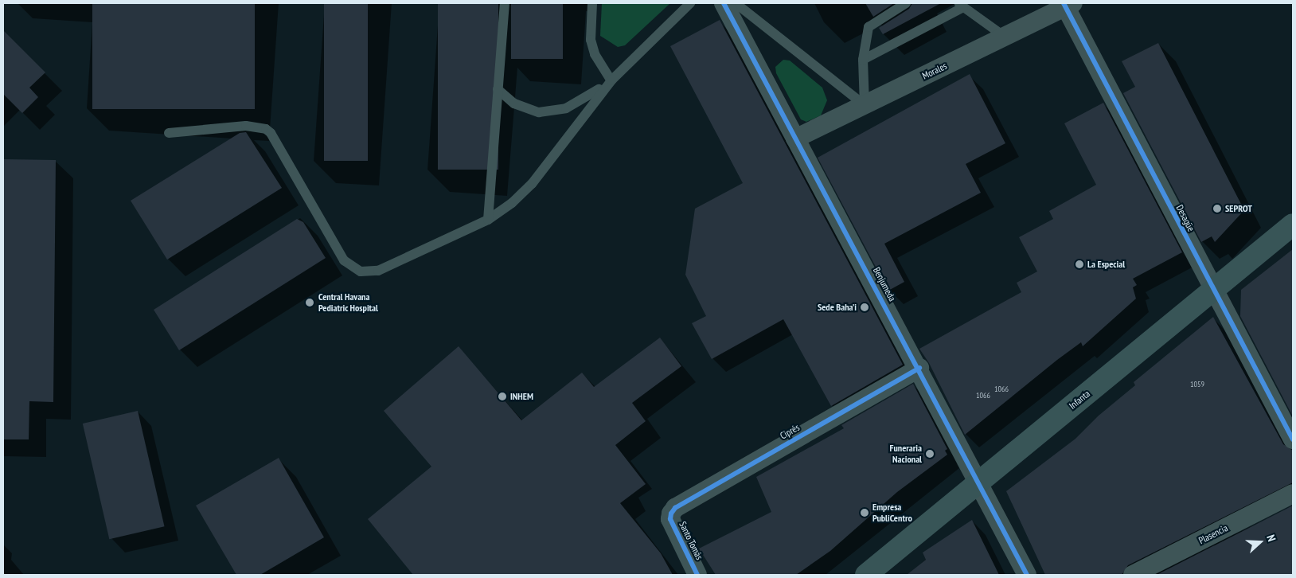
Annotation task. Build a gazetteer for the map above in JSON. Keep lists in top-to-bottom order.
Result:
{
  "streets": {
    "main road": ["Infanta"],
    "street": [
      "Morales",
      "Desagüe",
      "Benjumeda",
      "Ciprés",
      "Plasencia",
      "Santo Tomás"
    ]
  },
  "crossings": [
    ["Morales", "Desagüe"],
    ["Morales", "Benjumeda"],
    ["Desagüe", "Infanta"],
    ["Benjumeda", "Infanta"],
    ["Benjumeda", "Ciprés"],
    ["Ciprés", "Santo Tomás"]
  ],
  "places": [
    "SEPROT",
    "La Especial",
    "Central Havana Pediatric Hospital",
    "Sede Baha’i",
    "INHEM",
    "Funeraria Nacional",
    "Empresa PubliCentro"
  ],
  "house_numbers": ["1059", "1066", "1066"],
  "north": "right"
}
